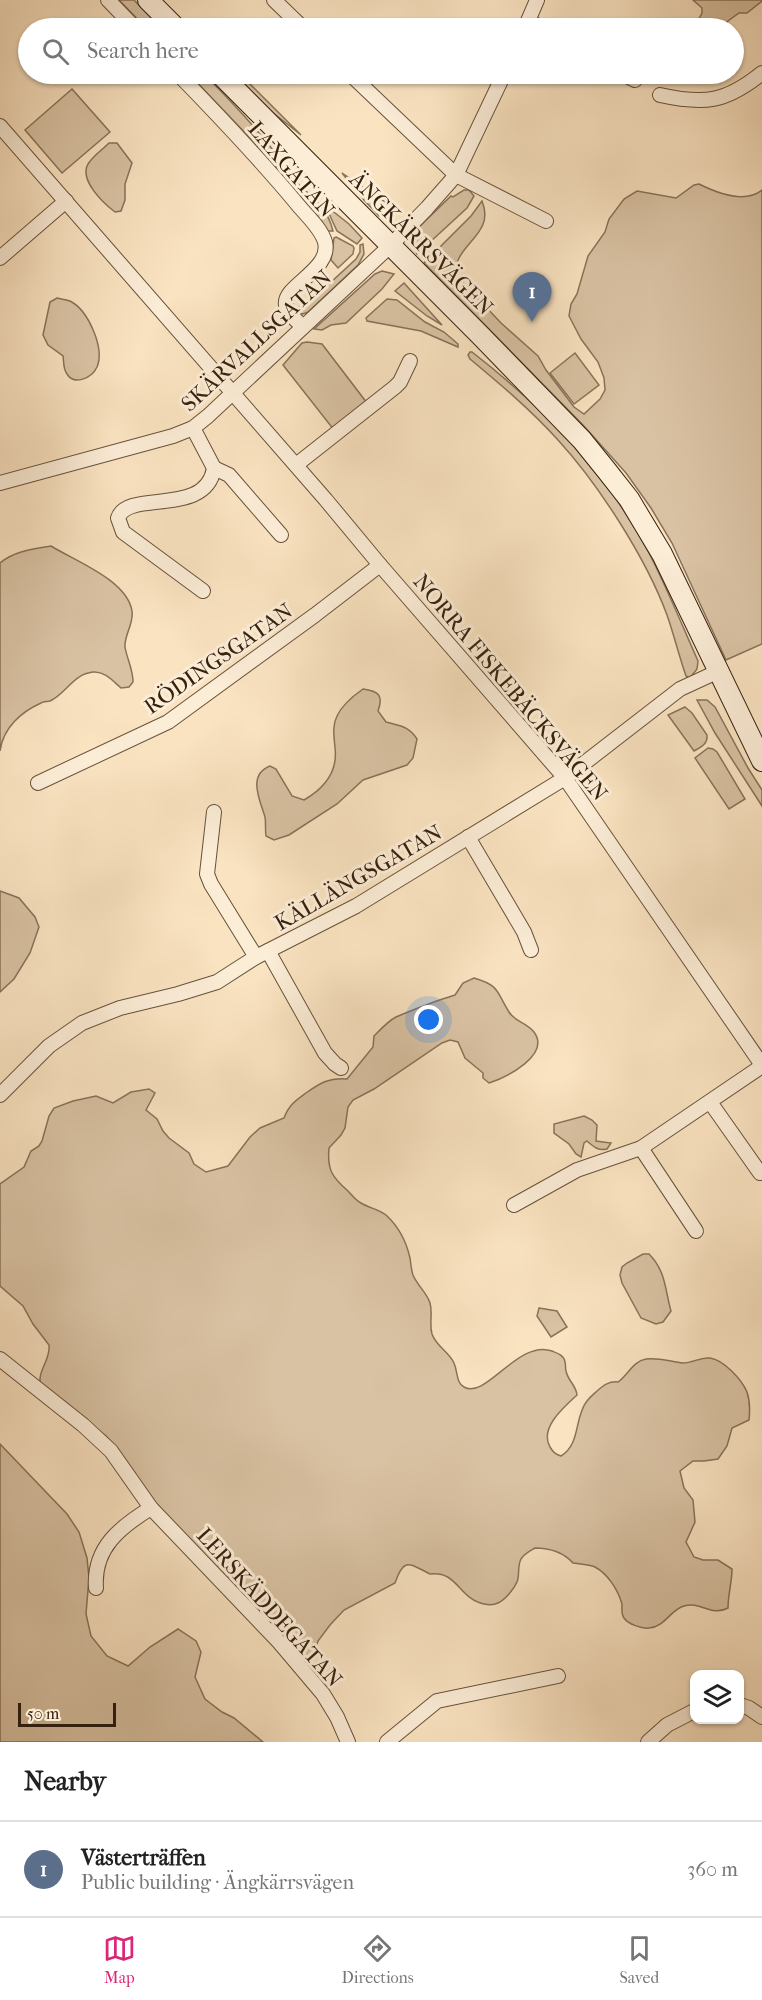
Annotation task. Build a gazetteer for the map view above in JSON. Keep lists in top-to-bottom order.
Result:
{
  "streets": {
    "street": [
      "LAXGATAN",
      "ÄNGKÄRRSVÄGEN",
      "SKÄRVALLSGATAN",
      "RÖDINGSGATAN",
      "NORRA FISKEBÄCKSVÄGEN",
      "KÄLLÄNGSGATAN",
      "LERSKÄDDEGATAN"
    ]
  },
  "crossings": [
    ["LAXGATAN", "SKÄRVALLSGATAN"],
    ["ÄNGKÄRRSVÄGEN", "SKÄRVALLSGATAN"],
    ["ÄNGKÄRRSVÄGEN", "KÄLLÄNGSGATAN"],
    ["SKÄRVALLSGATAN", "NORRA FISKEBÄCKSVÄGEN"],
    ["RÖDINGSGATAN", "NORRA FISKEBÄCKSVÄGEN"],
    ["NORRA FISKEBÄCKSVÄGEN", "KÄLLÄNGSGATAN"]
  ],
  "scale_bar": "50 m",
  "page": {
    "search": "Search here",
    "pins": "1",
    "scale": "50 m",
    "heading": "Nearby",
    "list": [
      {
        "mark": "1",
        "name": "Västerträffen",
        "note": "Public building · Ängkärrsvägen",
        "value": "360 m"
      }
    ],
    "nav": ["Map", "Directions", "Saved"]
  }
}
